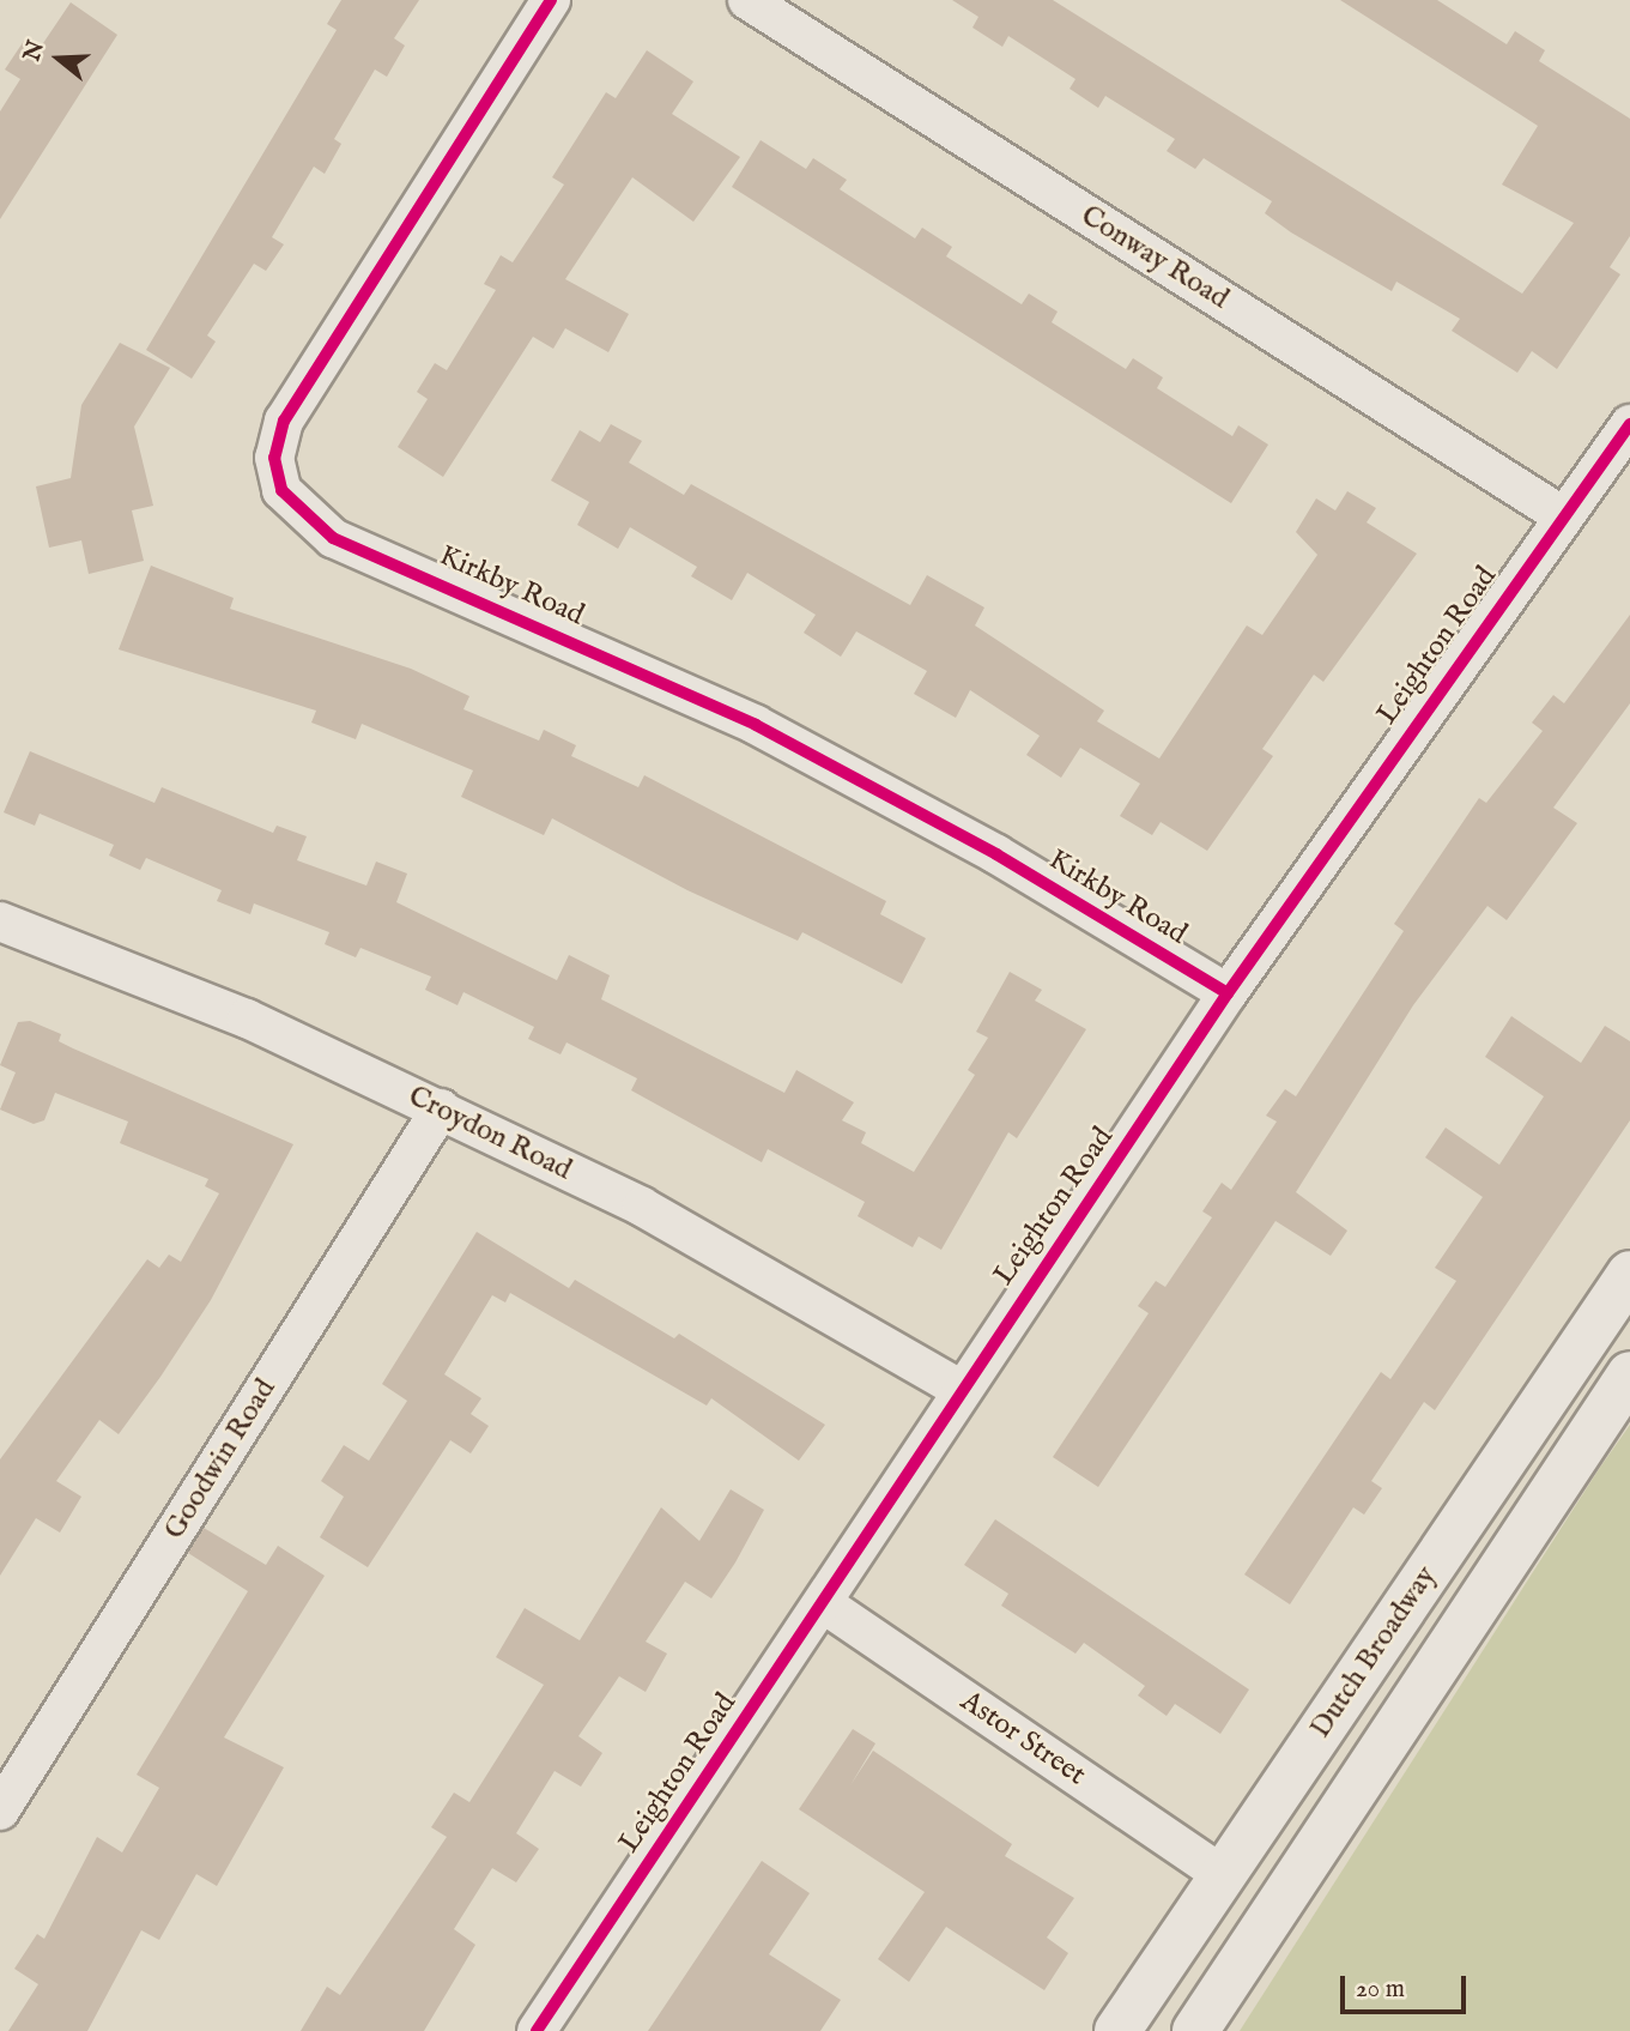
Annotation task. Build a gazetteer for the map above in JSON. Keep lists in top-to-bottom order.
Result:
{
  "streets": {
    "main road": ["Dutch Broadway"],
    "street": [
      "Conway Road",
      "Kirkby Road",
      "Leighton Road",
      "Croydon Road",
      "Goodwin Road",
      "Astor Street"
    ]
  },
  "crossings": [
    ["Conway Road", "Leighton Road"],
    ["Kirkby Road", "Leighton Road"],
    ["Leighton Road", "Croydon Road"],
    ["Leighton Road", "Astor Street"],
    ["Croydon Road", "Goodwin Road"],
    ["Dutch Broadway", "Astor Street"]
  ],
  "scale_bar": "20 m",
  "north": "left"
}
